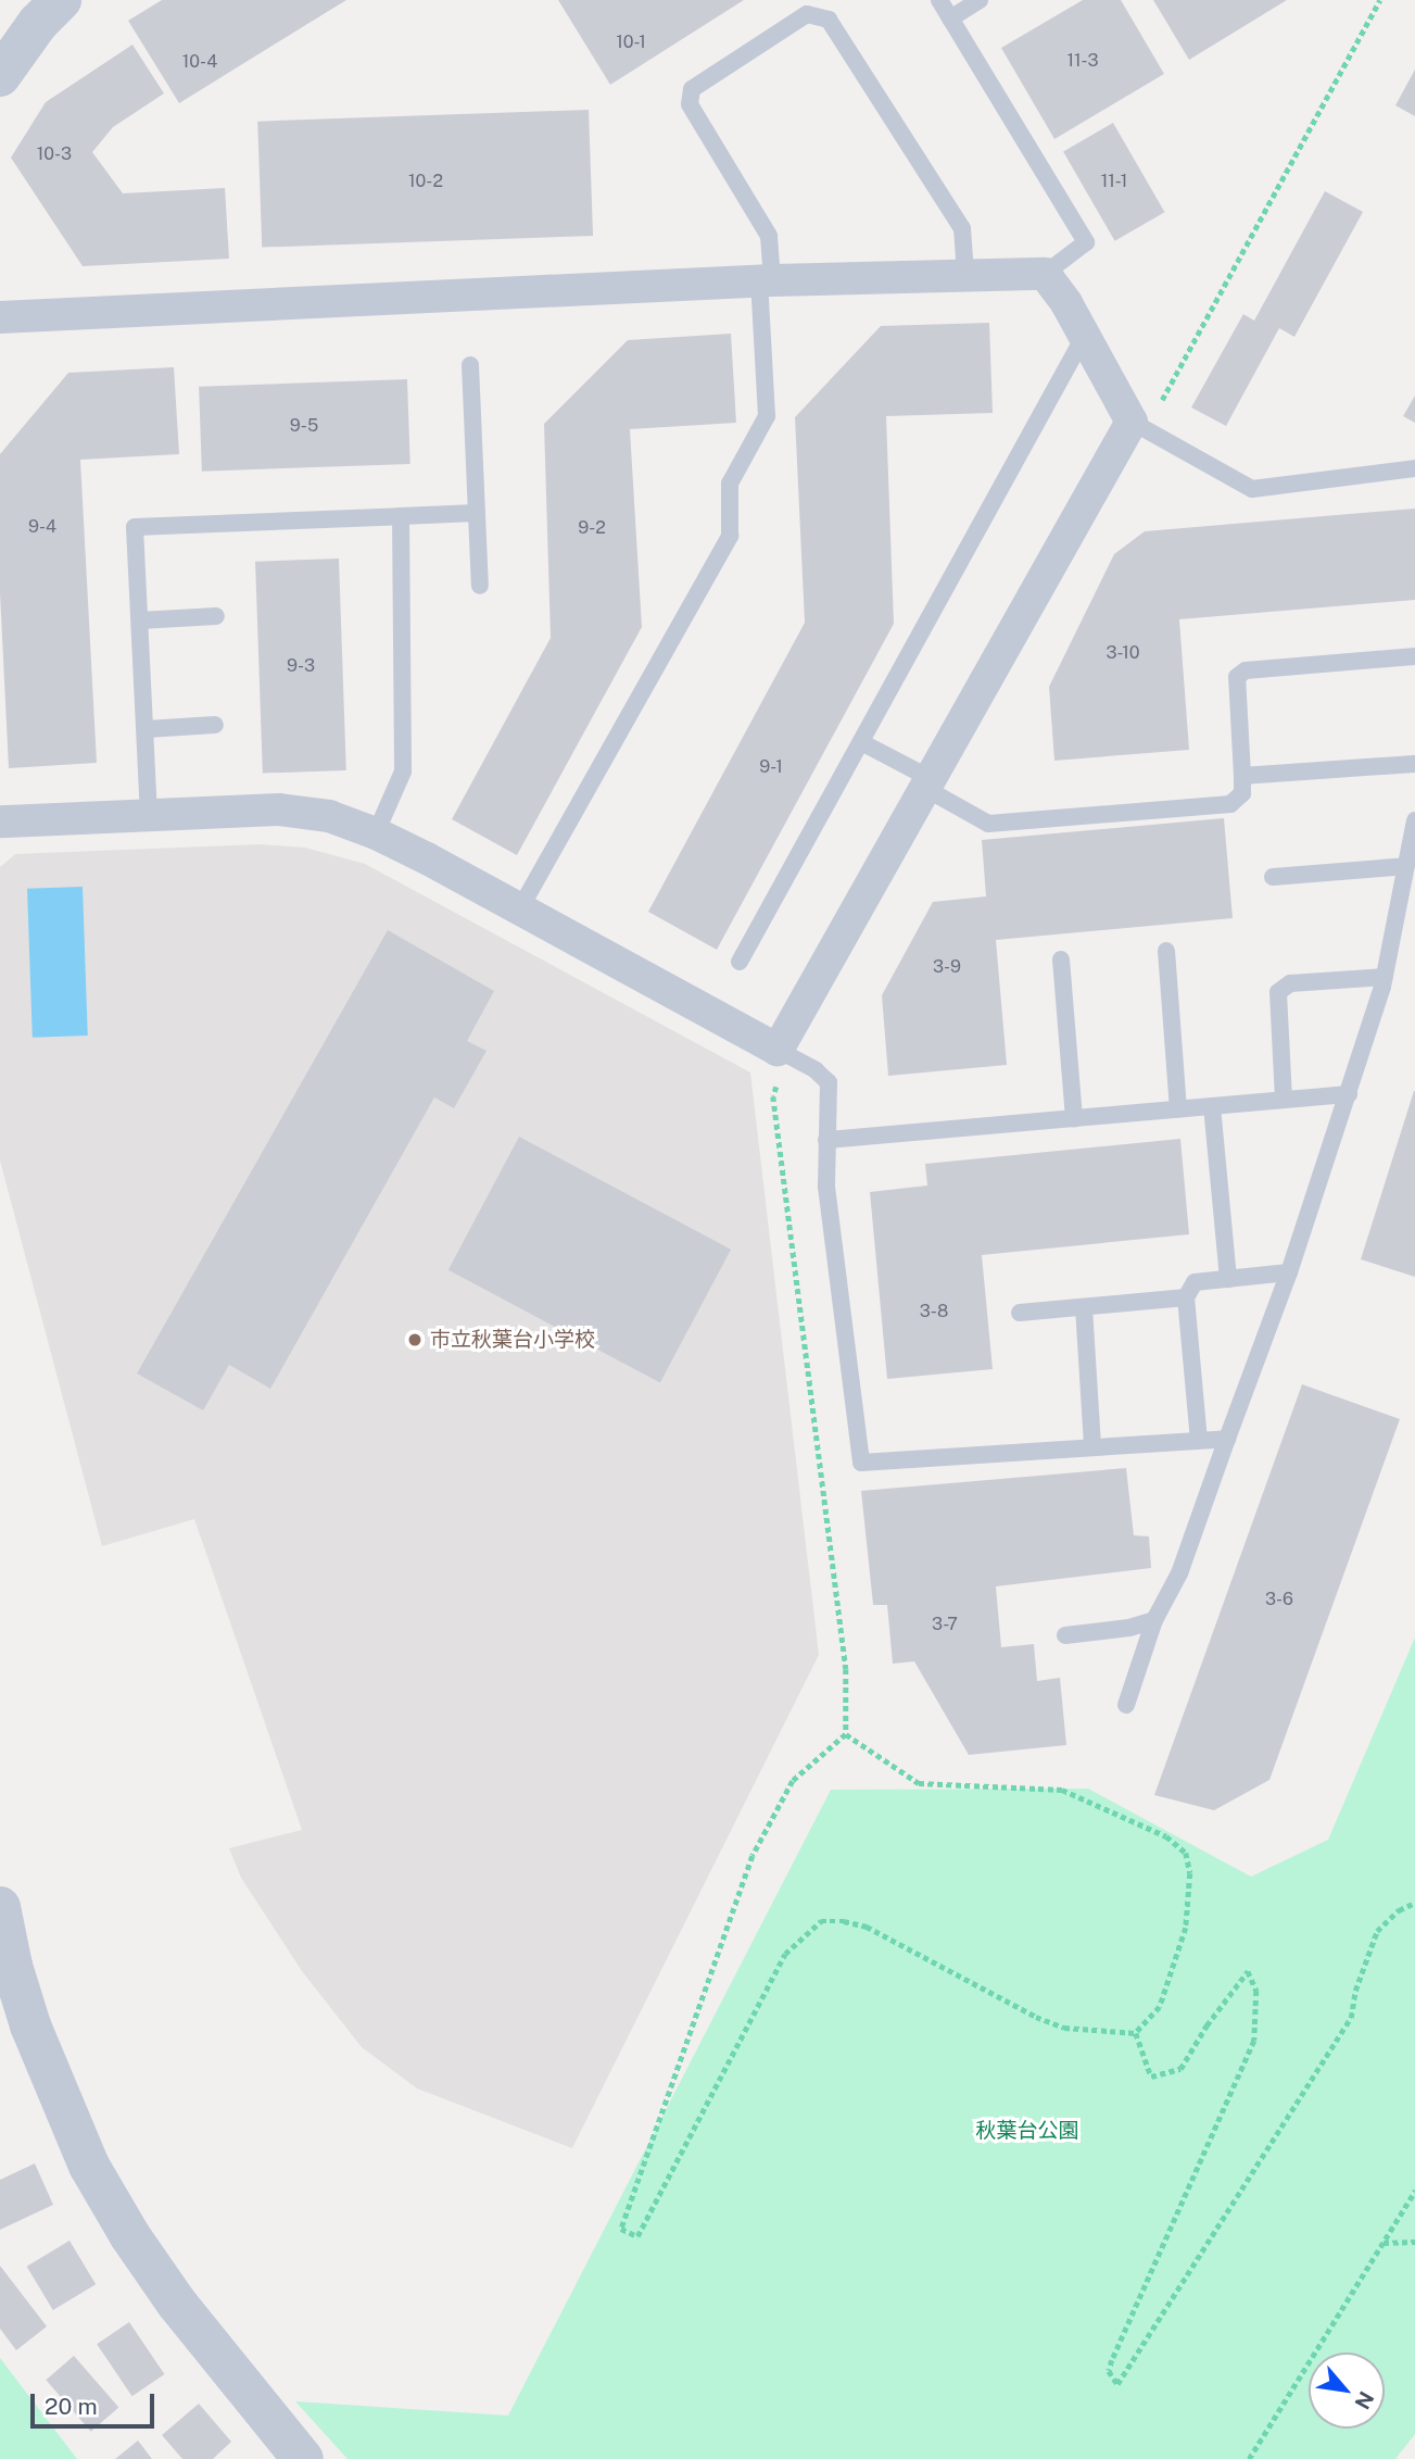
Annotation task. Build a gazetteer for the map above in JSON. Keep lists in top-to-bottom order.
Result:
{
  "parks": ["秋葉台公園"],
  "places": ["市立秋葉台小学校"],
  "house_numbers": [
    "10-1",
    "11-3",
    "10-4",
    "10-3",
    "10-2",
    "11-1",
    "9-5",
    "9-4",
    "9-2",
    "3-10",
    "9-3",
    "9-1",
    "3-9",
    "3-8",
    "3-6",
    "3-7"
  ],
  "scale_bar": "20 m",
  "north": "bottom right"
}
